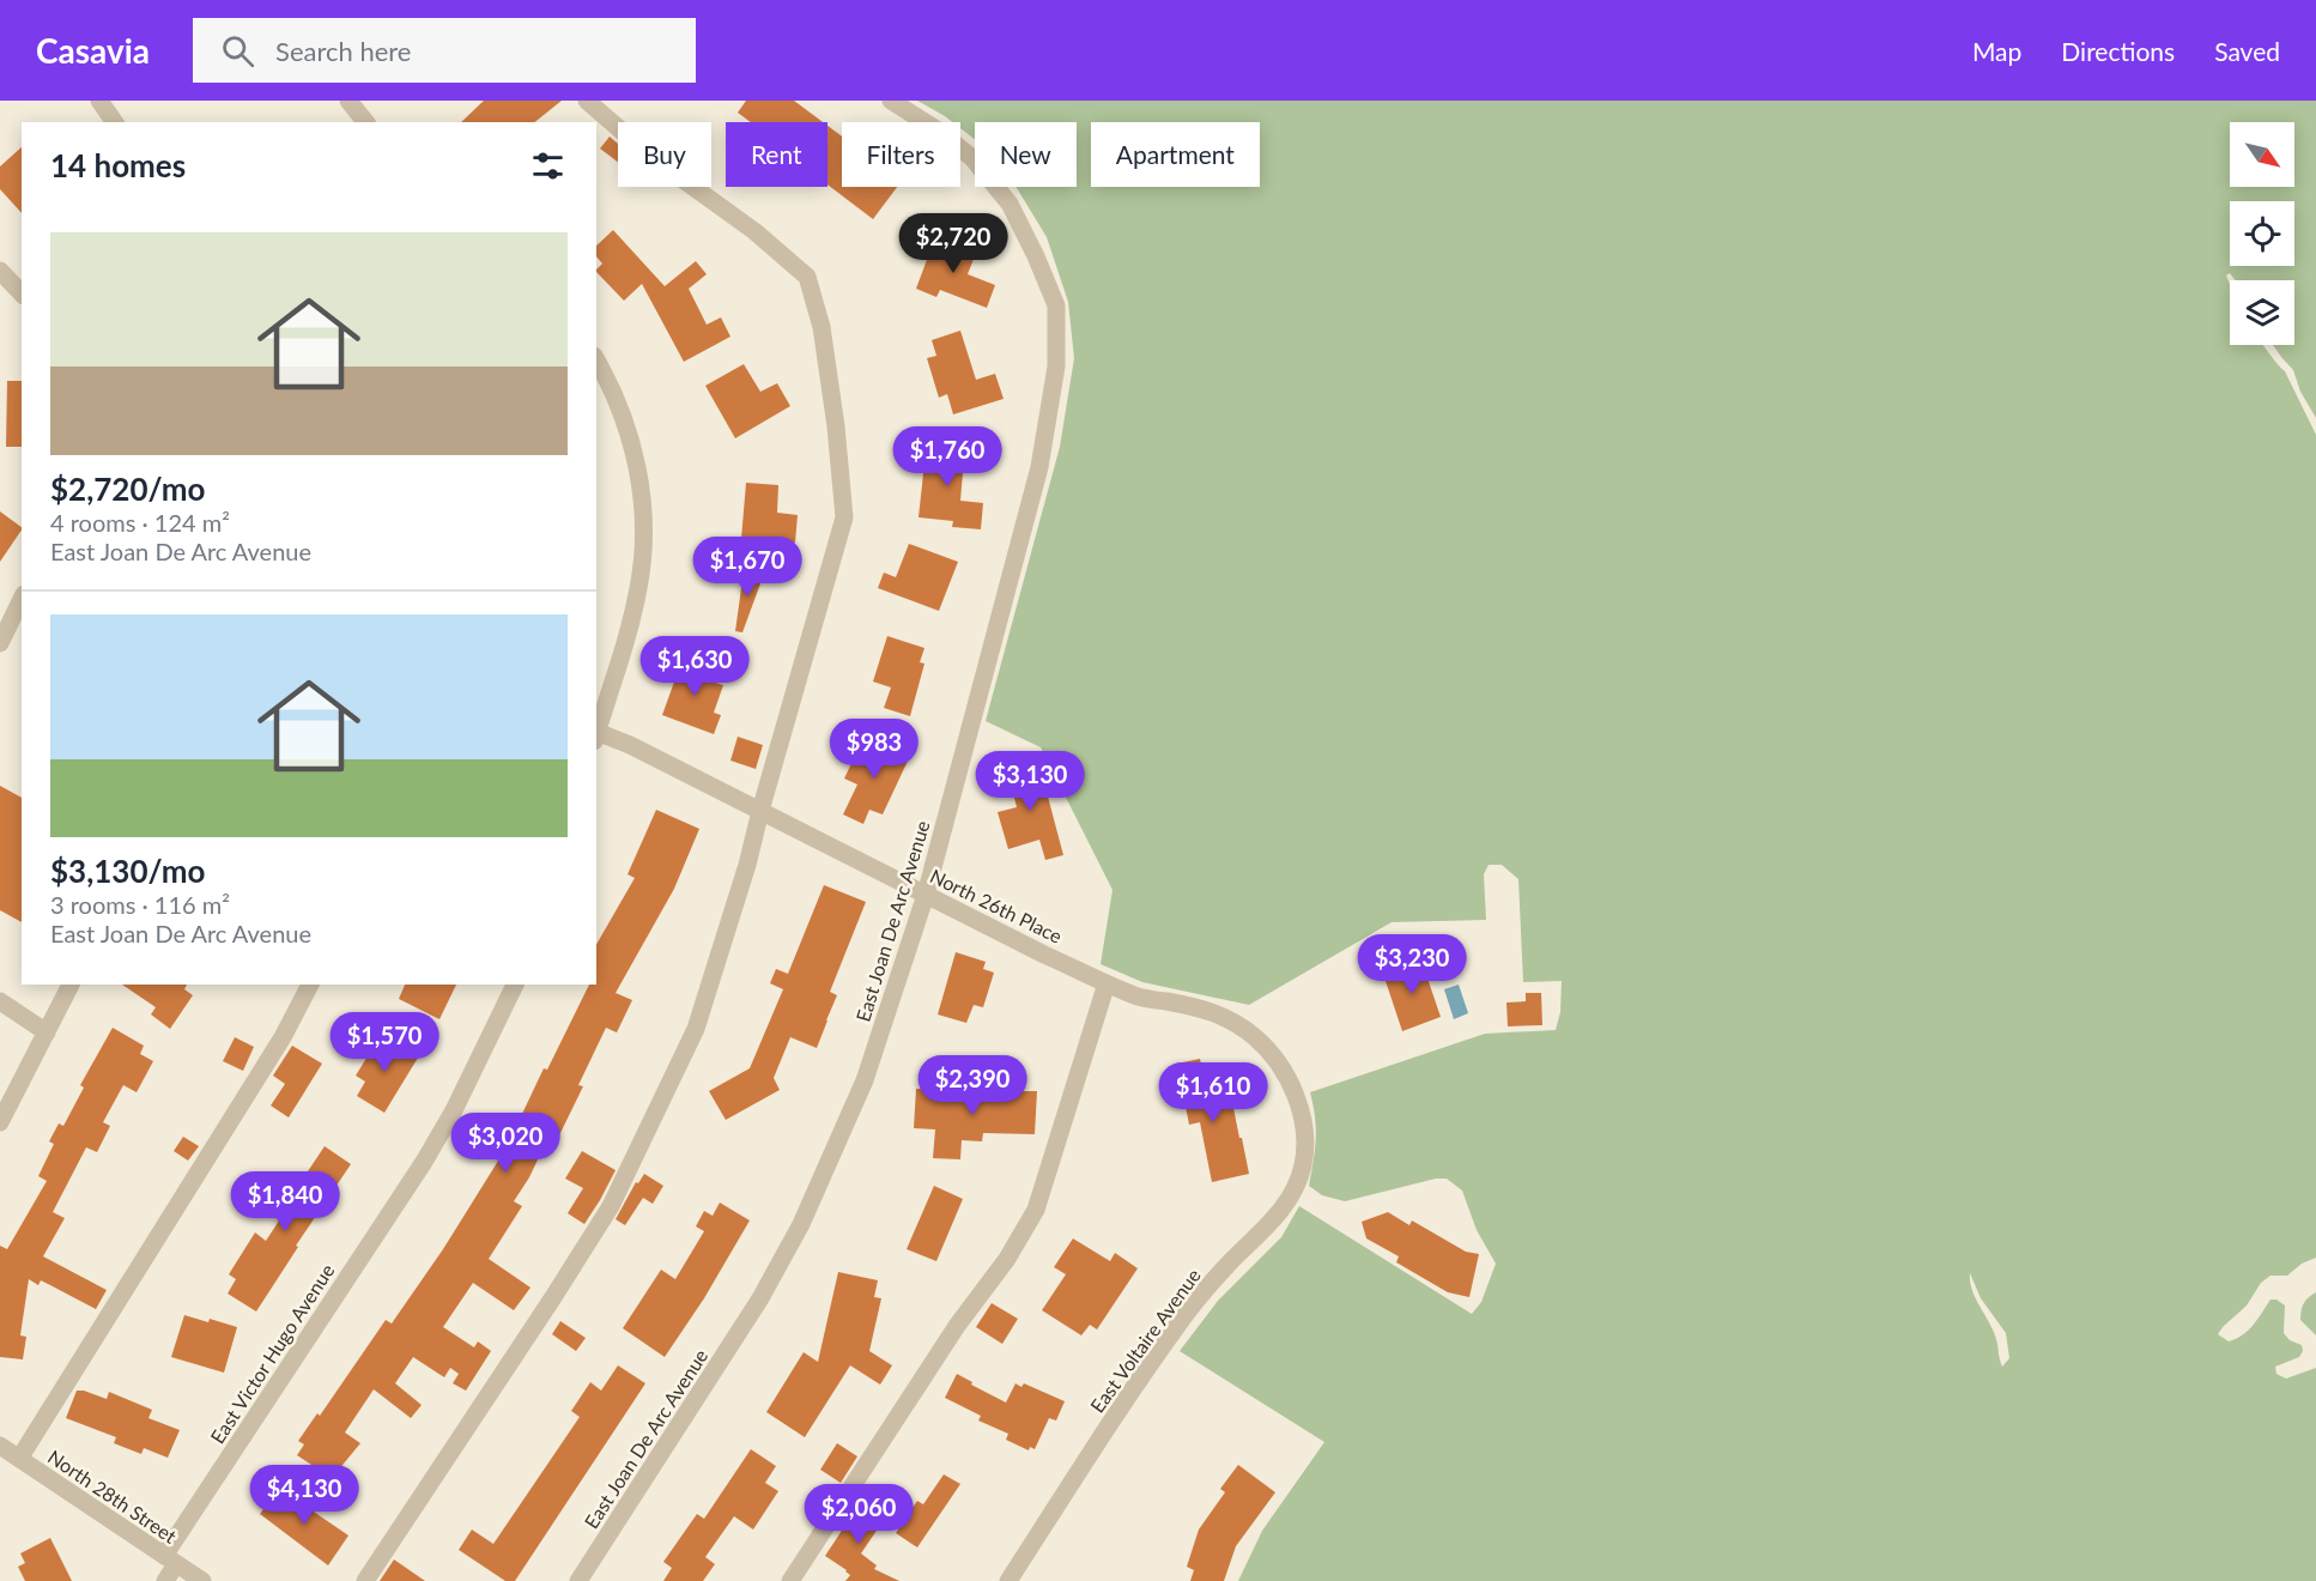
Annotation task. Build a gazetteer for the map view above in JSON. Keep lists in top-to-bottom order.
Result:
{
  "streets": {
    "street": [
      "North 26th Place",
      "East Joan De Arc Avenue",
      "East Voltaire Avenue",
      "East Victor Hugo Avenue",
      "North 28th Street"
    ]
  },
  "crossings": [
    ["North 26th Place", "East Joan De Arc Avenue"],
    ["North 26th Place", "East Voltaire Avenue"],
    ["East Victor Hugo Avenue", "North 28th Street"]
  ],
  "north": "bottom right",
  "page": {
    "header": "Casavia",
    "search": "Search here",
    "nav": ["Map", "Directions", "Saved"],
    "chip": [
      "Buy",
      "Rent",
      "Filters",
      "New",
      "Apartment"
    ],
    "heading": "14 homes",
    "list": [
      {
        "name": "$2,720/mo",
        "note": "4 rooms · 124 m² · East Joan De Arc Avenue"
      },
      {
        "name": "$3,130/mo",
        "note": "3 rooms · 116 m² · East Joan De Arc Avenue"
      }
    ],
    "price": [
      "$2,720",
      "$1,760",
      "$1,670",
      "$1,630",
      "$983",
      "$3,130",
      "$3,230",
      "$1,570",
      "$2,390",
      "$1,610",
      "$3,020",
      "$1,840",
      "$4,130",
      "$2,060"
    ]
  }
}
